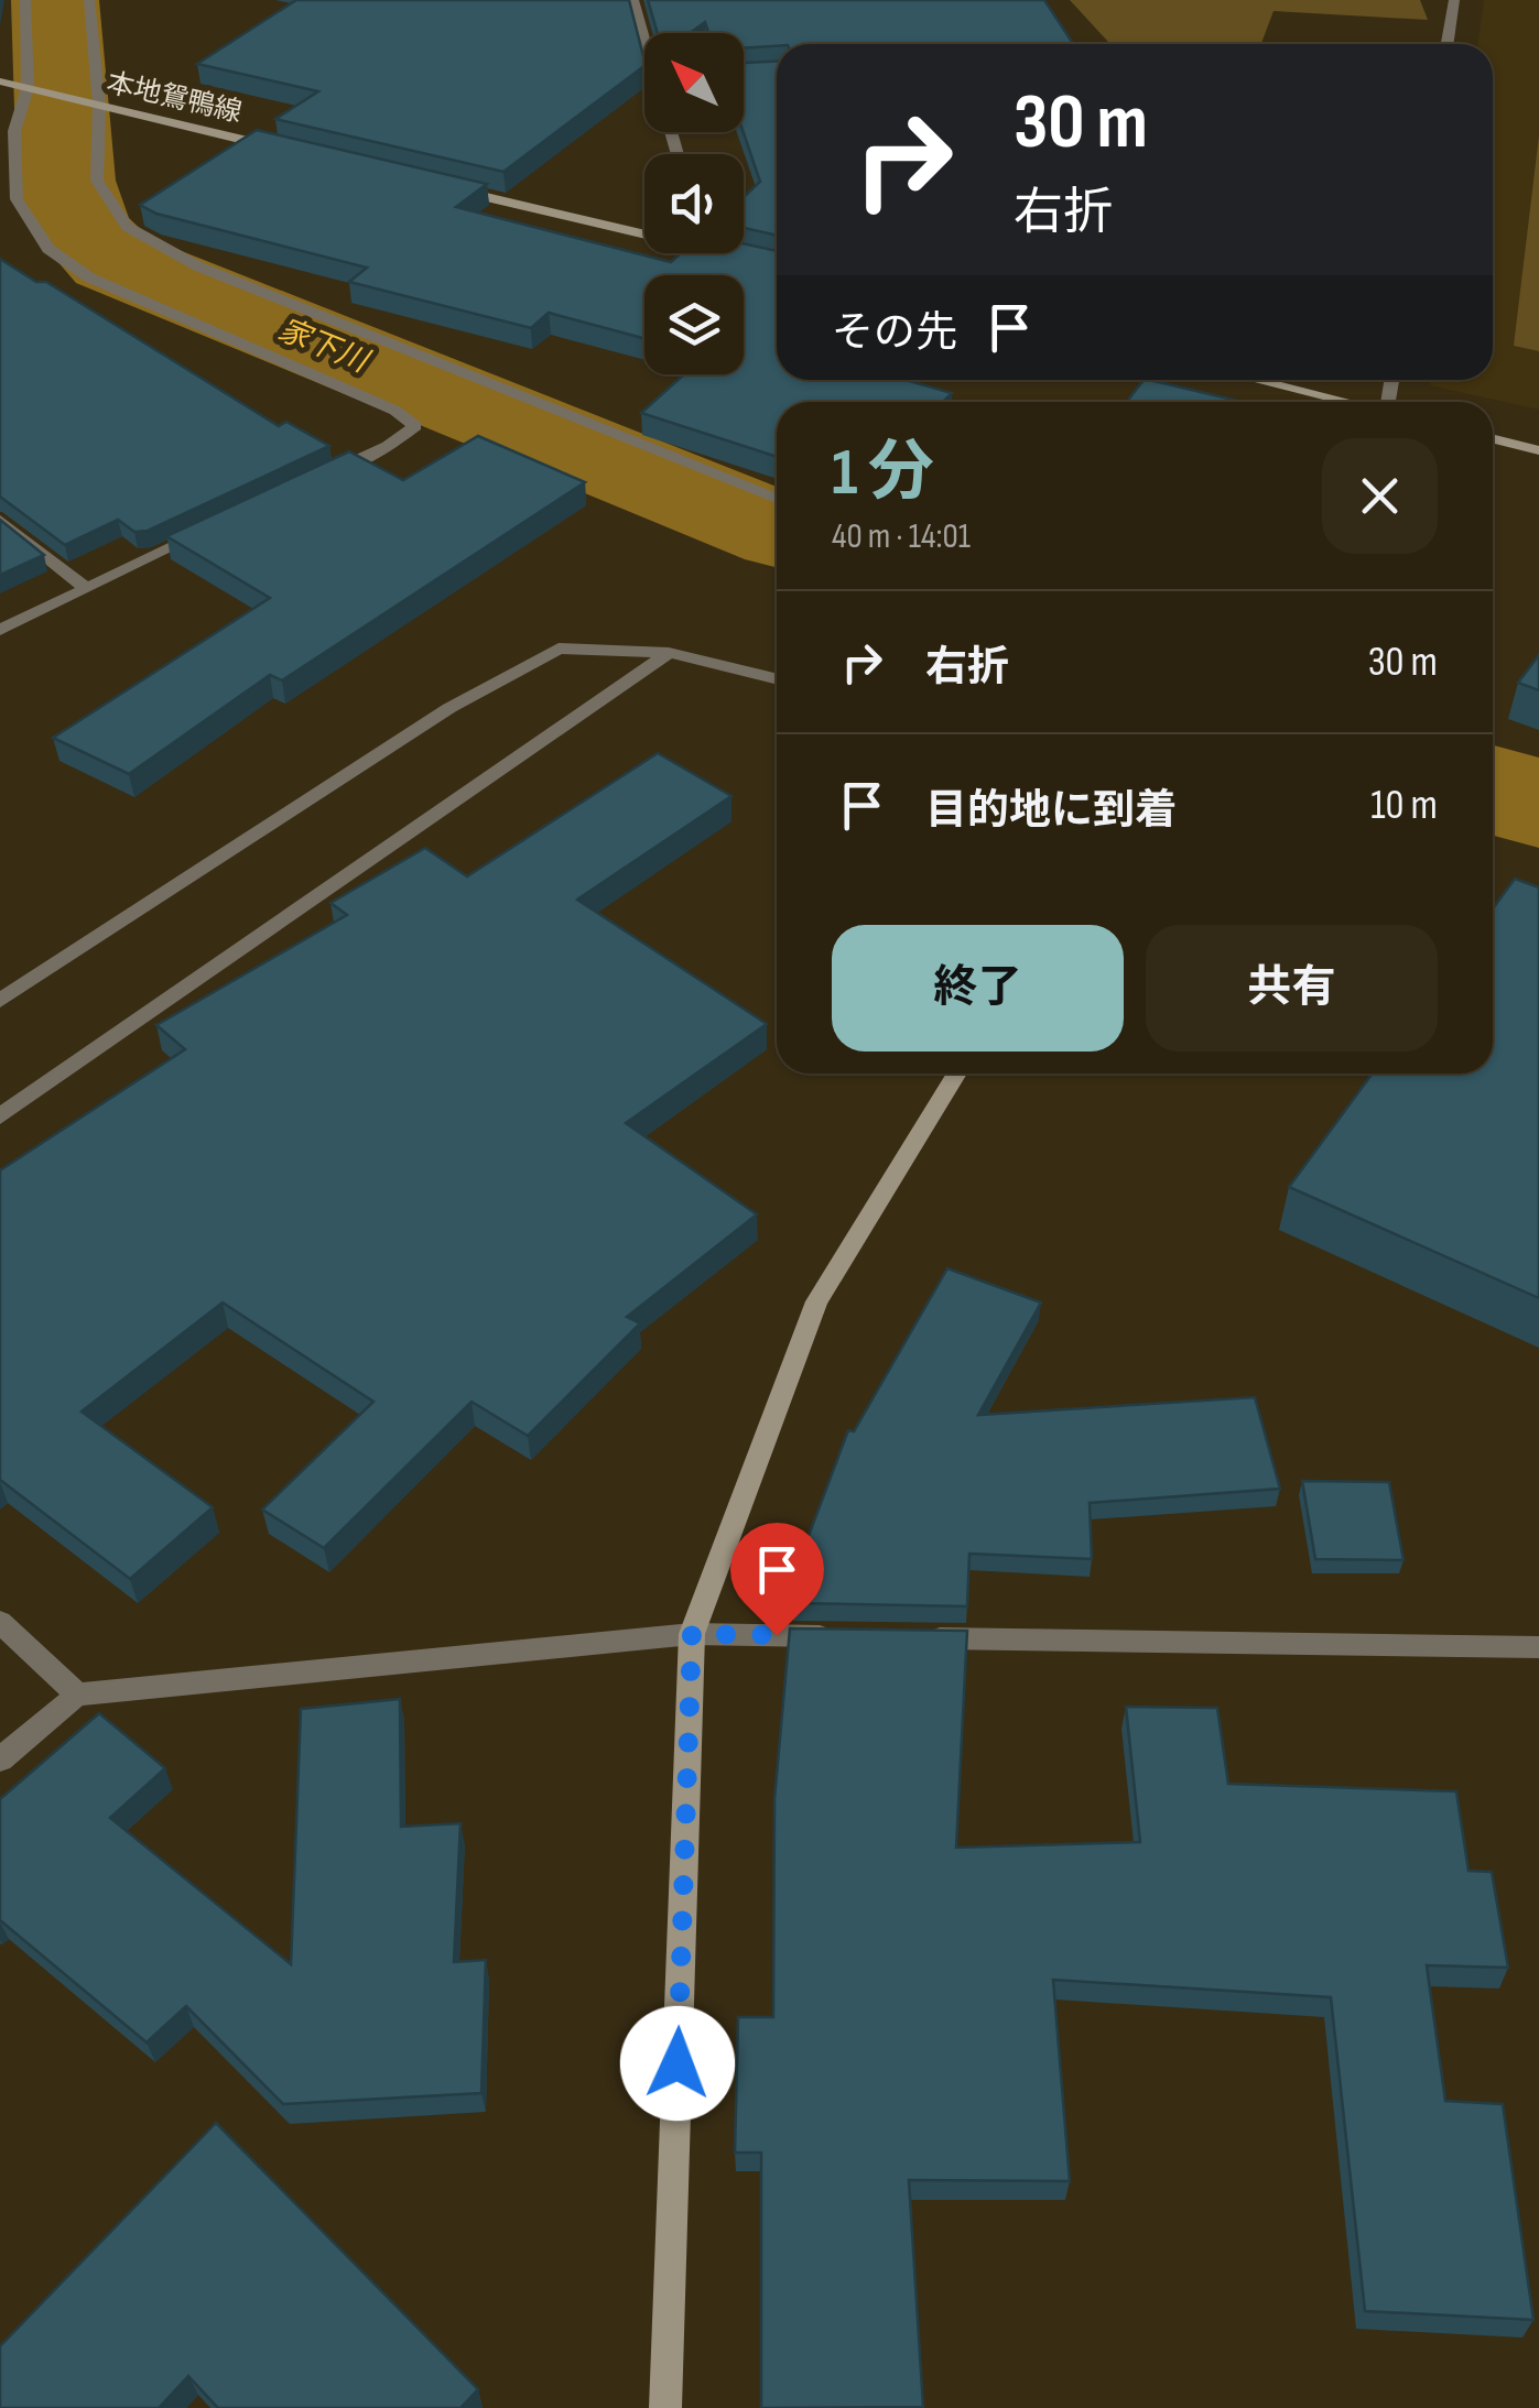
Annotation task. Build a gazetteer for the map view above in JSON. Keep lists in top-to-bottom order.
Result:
{
  "streets": {
    "main road": ["本地鴛鴨線"]
  },
  "water": ["家下川"],
  "north": "top left",
  "page": {
    "turn": ["30 m", "右折"],
    "then": "その先",
    "heading": ["1 分", "40 m · 14:01"],
    "list": [
      {
        "name": "右折",
        "value": "30 m"
      },
      {
        "name": "目的地に到着",
        "value": "10 m"
      }
    ],
    "buttons": ["終了", "共有"]
  }
}
